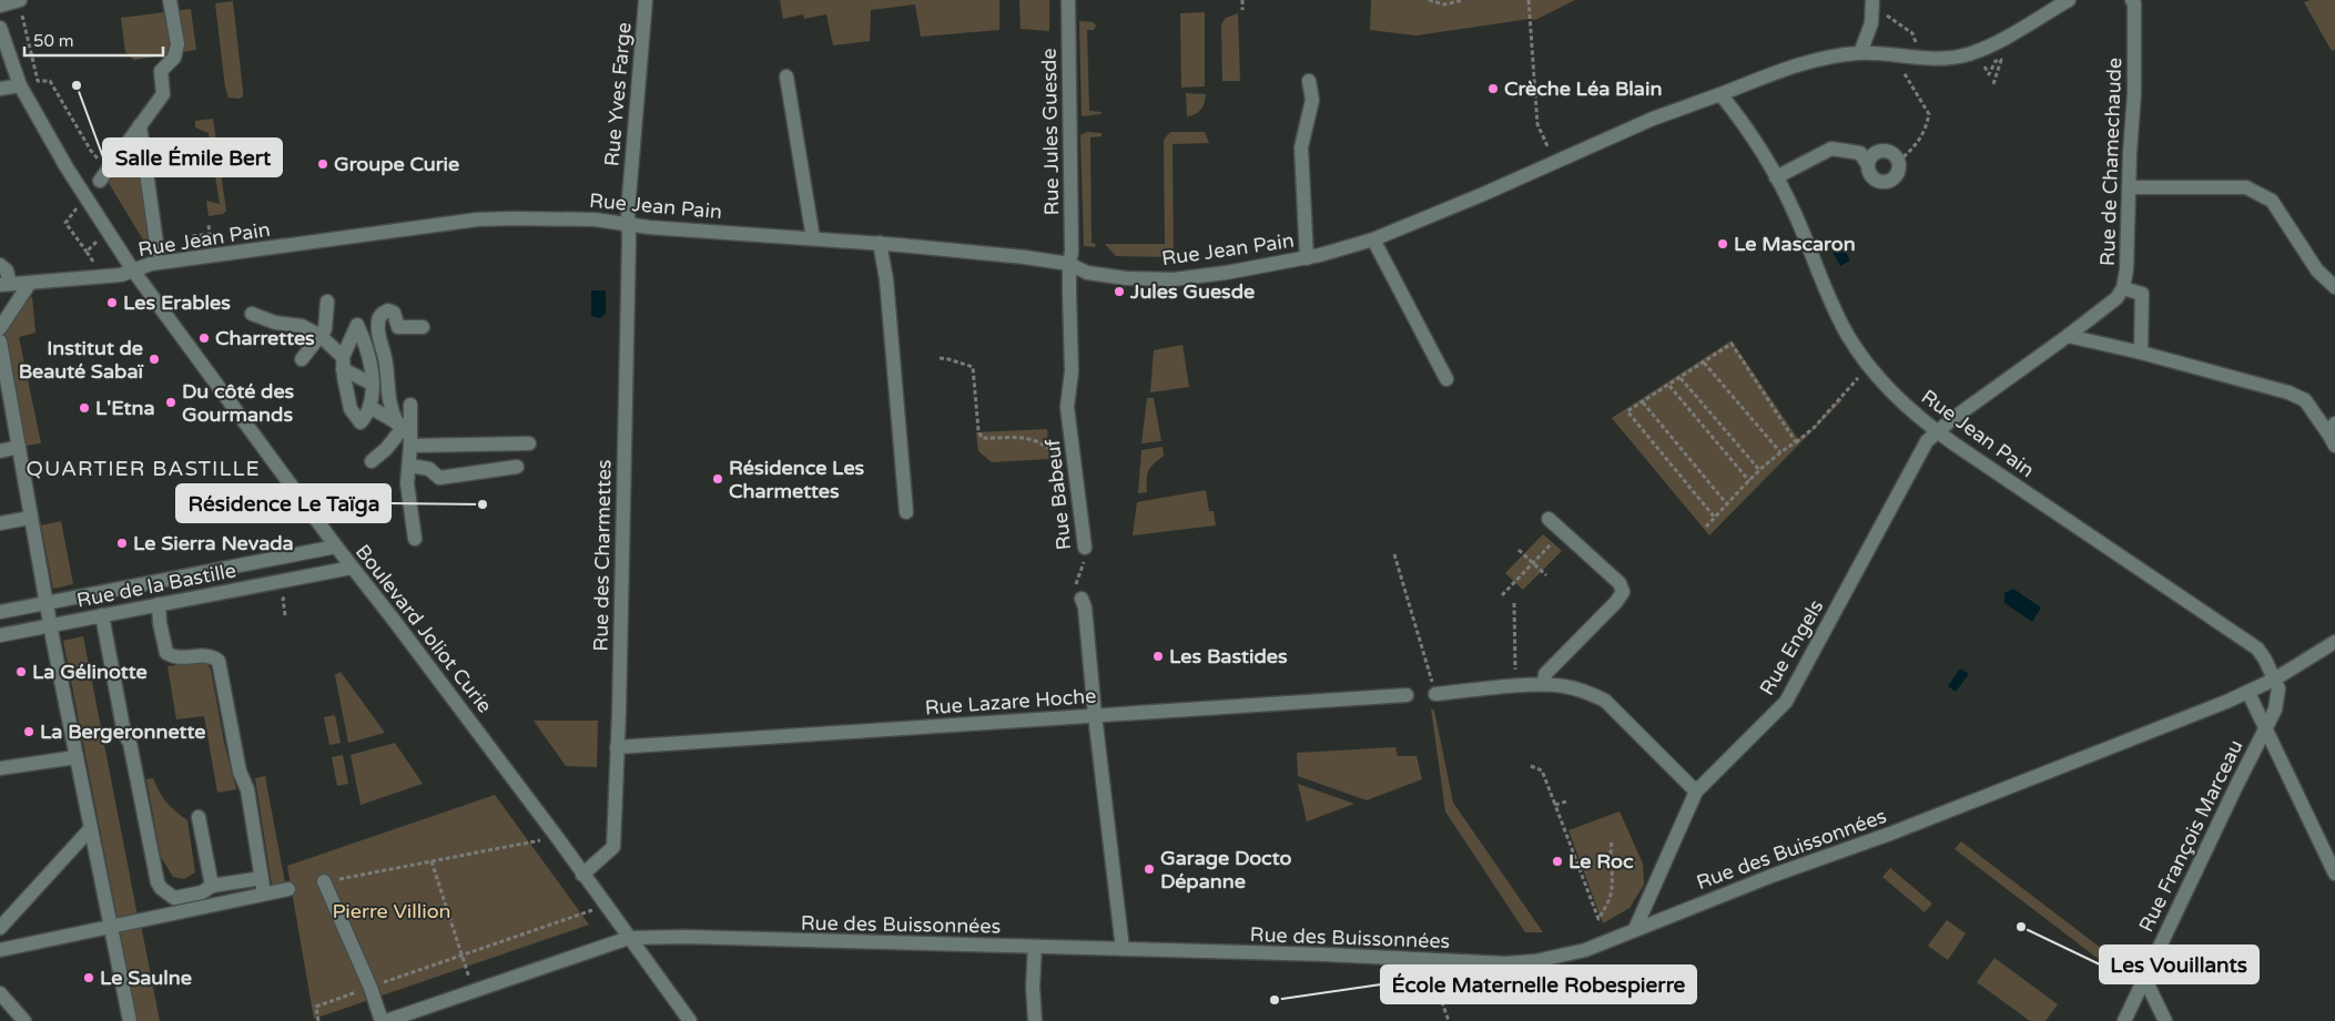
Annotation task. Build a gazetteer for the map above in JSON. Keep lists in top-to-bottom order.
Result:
{
  "streets": {
    "street": [
      "Rue Yves Farge",
      "Rue Jules Guesde",
      "Rue de Chamechaude",
      "Rue Jean Pain",
      "Rue Babeuf",
      "Rue des Charmettes",
      "Rue de la Bastille",
      "Boulevard Joliot Curie",
      "Rue Engels",
      "Rue Lazare Hoche",
      "Rue François Marceau",
      "Rue des Buissonnées"
    ]
  },
  "crossings": [
    ["Rue Yves Farge", "Rue Jean Pain"],
    ["Rue Yves Farge", "Rue des Charmettes"],
    ["Rue Jules Guesde", "Rue Jean Pain"],
    ["Rue Jules Guesde", "Rue Babeuf"],
    ["Rue de Chamechaude", "Rue Jean Pain"],
    ["Rue de Chamechaude", "Rue Engels"],
    ["Rue Jean Pain", "Rue Babeuf"],
    ["Rue Jean Pain", "Rue des Charmettes"],
    ["Rue Jean Pain", "Boulevard Joliot Curie"],
    ["Rue Jean Pain", "Rue Engels"],
    ["Rue Jean Pain", "Rue François Marceau"],
    ["Rue Jean Pain", "Rue des Buissonnées"],
    ["Rue des Charmettes", "Boulevard Joliot Curie"],
    ["Rue des Charmettes", "Rue Lazare Hoche"],
    ["Rue de la Bastille", "Boulevard Joliot Curie"],
    ["Boulevard Joliot Curie", "Rue des Buissonnées"],
    ["Rue Engels", "Rue des Buissonnées"],
    ["Rue François Marceau", "Rue des Buissonnées"]
  ],
  "districts": ["QUARTIER BASTILLE"],
  "parks": ["Pierre Villion"],
  "places": [
    "Salle Émile Bert",
    "Crèche Léa Blain",
    "Groupe Curie",
    "Le Mascaron",
    "Jules Guesde",
    "Les Erables",
    "Charrettes",
    "Institut de Beauté Sabaï",
    "Du côté des Gourmands",
    "L'Etna",
    "Résidence Les Charmettes",
    "Résidence Le Taïga",
    "Le Sierra Nevada",
    "Les Bastides",
    "La Gélinotte",
    "La Bergeronnette",
    "Le Roc",
    "Garage Docto Dépanne",
    "Les Vouillants",
    "Le Saulne",
    "École Maternelle Robespierre"
  ],
  "scale_bar": "50 m"
}
